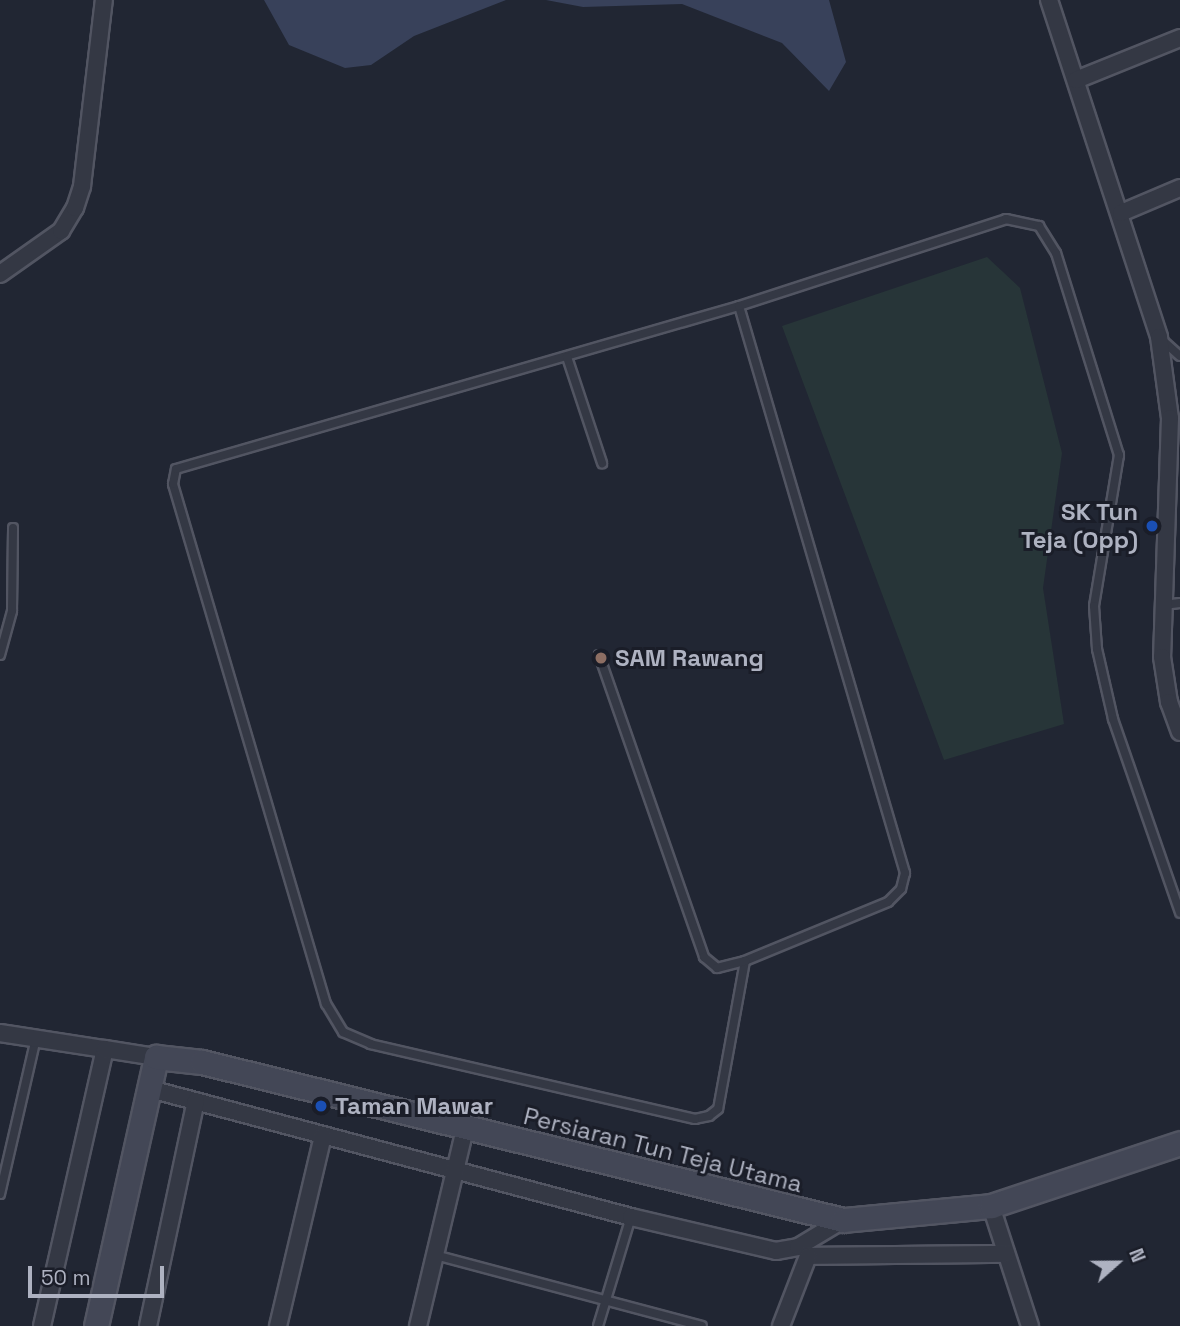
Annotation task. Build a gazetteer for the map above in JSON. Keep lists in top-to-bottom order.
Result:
{
  "streets": {
    "street": ["Persiaran Tun Teja Utama"]
  },
  "places": ["SK Tun Teja (Opp)", "SAM Rawang", "Taman Mawar"],
  "scale_bar": "50 m",
  "north": "right"
}
